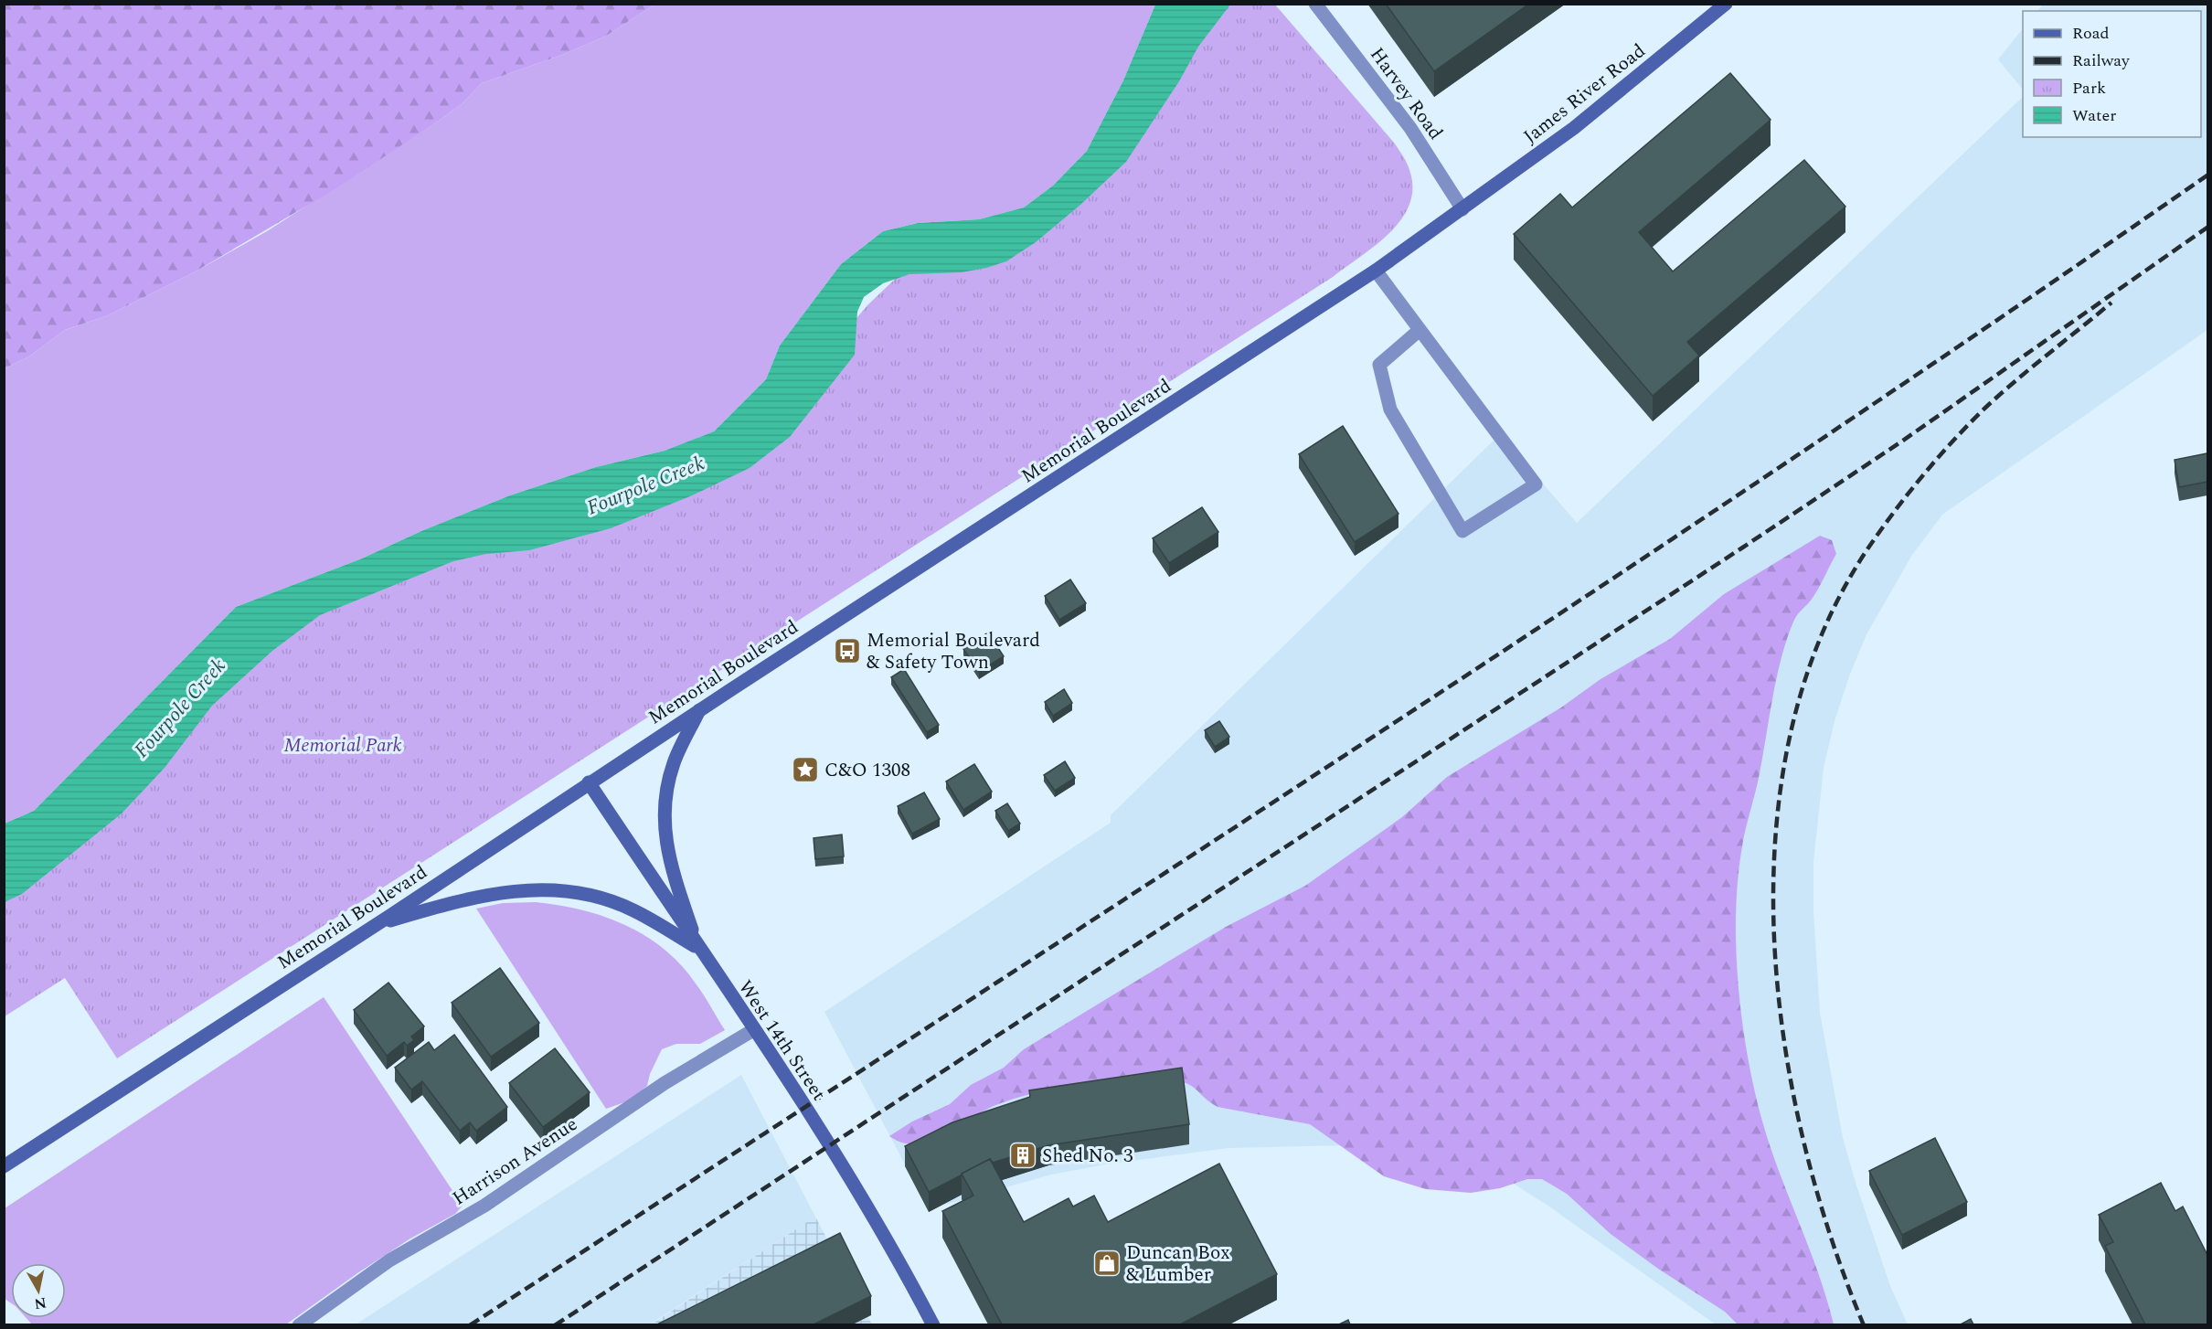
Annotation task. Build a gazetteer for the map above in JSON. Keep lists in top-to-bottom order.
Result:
{
  "streets": {
    "street": [
      "Harvey Road",
      "James River Road",
      "Memorial Boulevard",
      "West 14th Street",
      "Harrison Avenue"
    ]
  },
  "crossings": [
    ["Harvey Road", "James River Road"],
    ["Harvey Road", "Memorial Boulevard"],
    ["James River Road", "Memorial Boulevard"],
    ["Memorial Boulevard", "West 14th Street"],
    ["West 14th Street", "Harrison Avenue"]
  ],
  "water": ["Fourpole Creek"],
  "parks": ["Memorial Park"],
  "places": {
    "bus stop": ["Memorial Boulevard & Safety Town"],
    "place": ["C&O 1308"],
    "building": ["Shed No. 3"],
    "shop": ["Duncan Box & Lumber"]
  },
  "legend": [
    "Road",
    "Railway",
    "Park",
    "Water"
  ],
  "north": "bottom"
}
